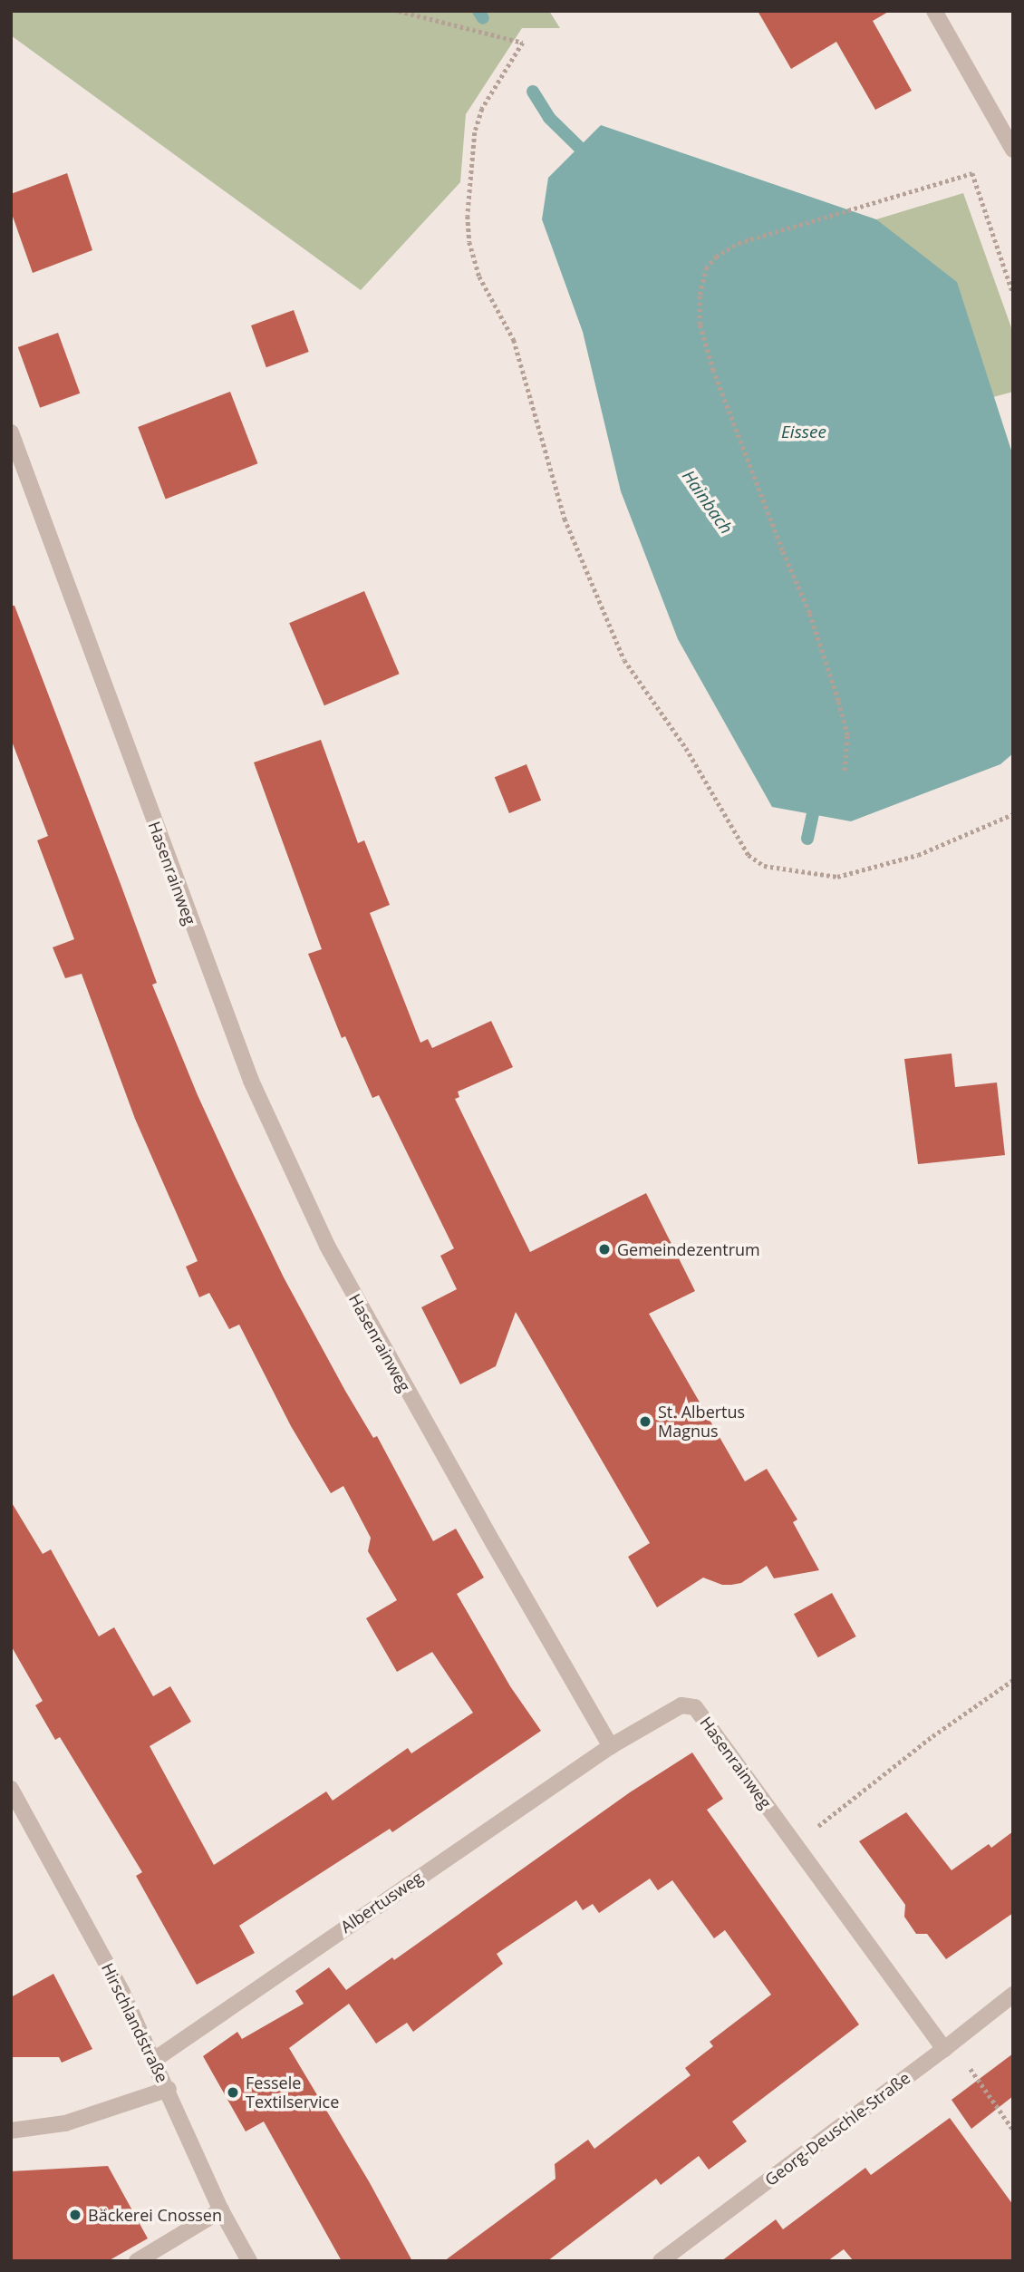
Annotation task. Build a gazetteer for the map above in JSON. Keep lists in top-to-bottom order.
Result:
{
  "streets": {
    "street": [
      "Hasenrainweg",
      "Albertusweg",
      "Hirschlandstraße",
      "Georg-Deuschle-Straße"
    ]
  },
  "crossings": [
    ["Hasenrainweg", "Albertusweg"],
    ["Hasenrainweg", "Georg-Deuschle-Straße"],
    ["Albertusweg", "Hirschlandstraße"]
  ],
  "water": ["Eissee", "Hainbach"],
  "places": [
    "Gemeindezentrum",
    "St. Albertus Magnus",
    "Fessele Textilservice",
    "Bäckerei Cnossen"
  ]
}
